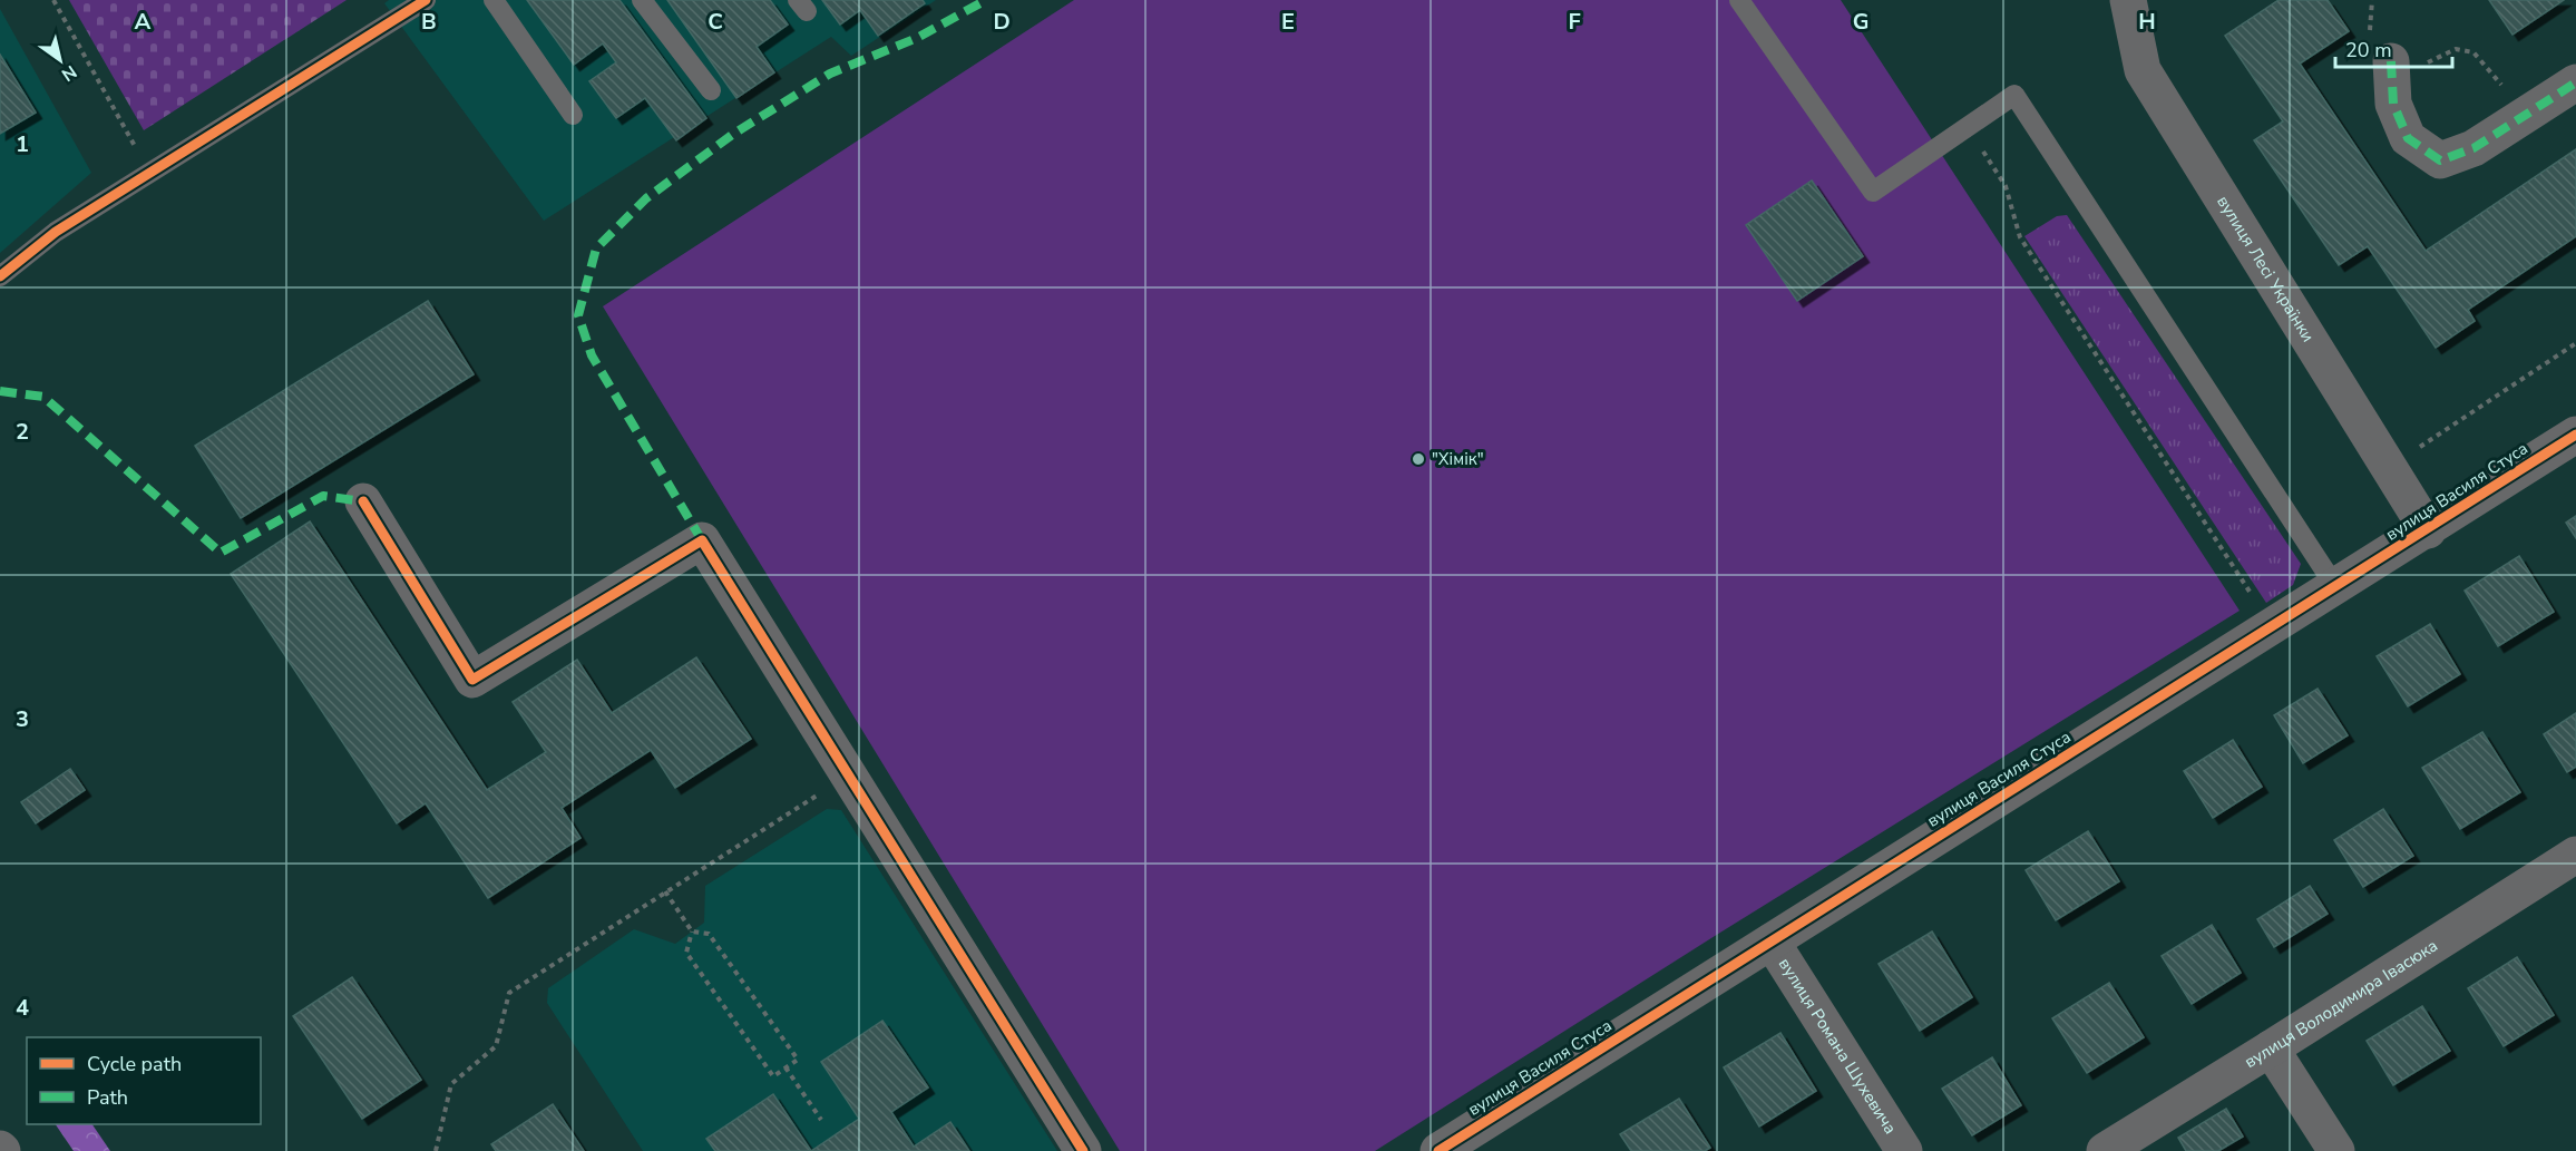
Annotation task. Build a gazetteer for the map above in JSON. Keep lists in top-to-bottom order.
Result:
{
  "streets": {
    "street": [
      "вулиця Лесі Українки",
      "вулиця Василя Стуса",
      "вулиця Володимира Івасюка",
      "вулиця Романа Шухевича"
    ]
  },
  "crossings": [
    ["вулиця Лесі Українки", "вулиця Василя Стуса"],
    ["вулиця Василя Стуса", "вулиця Романа Шухевича"]
  ],
  "places": ["\"Хімік\""],
  "legend": ["Cycle path", "Path"],
  "scale_bar": "20 m",
  "north": "bottom right",
  "grid": {
    "columns": [
      "A",
      "B",
      "C",
      "D",
      "E",
      "F",
      "G",
      "H"
    ],
    "rows": [
      "1",
      "2",
      "3",
      "4"
    ]
  }
}
